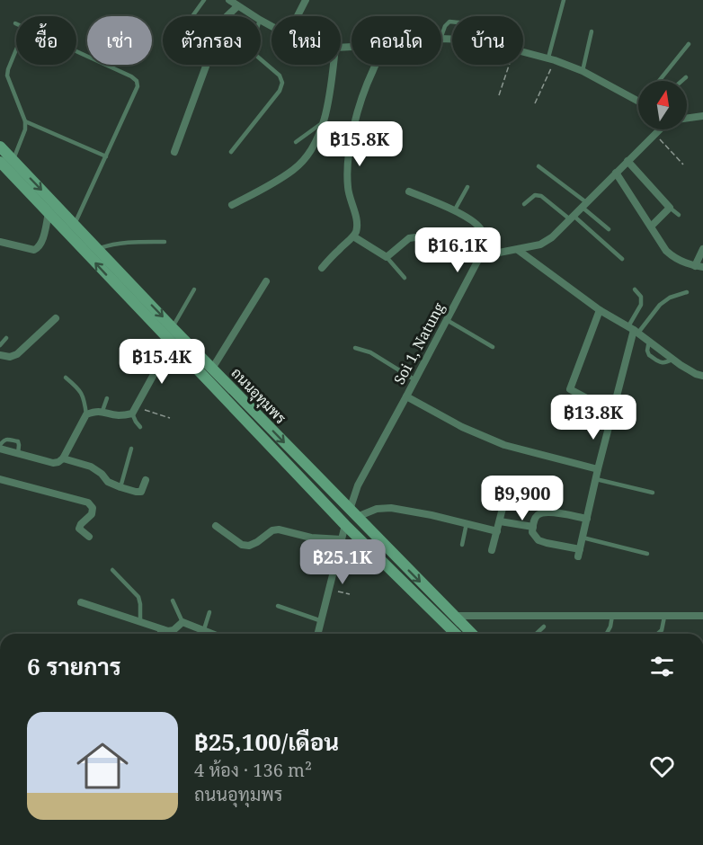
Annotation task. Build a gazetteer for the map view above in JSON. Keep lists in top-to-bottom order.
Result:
{
  "streets": {
    "street": ["Soi 1, Natung", "ถนนอุทุมพร"]
  },
  "crossings": [
    ["Soi 1, Natung", "ถนนอุทุมพร"]
  ],
  "north": "top",
  "page": {
    "chip": [
      "ซื้อ",
      "เช่า",
      "ตัวกรอง",
      "ใหม่",
      "คอนโด",
      "บ้าน"
    ],
    "price": [
      "฿15.8K",
      "฿16.1K",
      "฿15.4K",
      "฿13.8K",
      "฿9,900",
      "฿25.1K"
    ],
    "heading": "6 รายการ",
    "list": [
      {
        "name": "฿25,100/เดือน",
        "note": "4 ห้อง · 136 m² · ถนนอุทุมพร"
      }
    ]
  }
}
